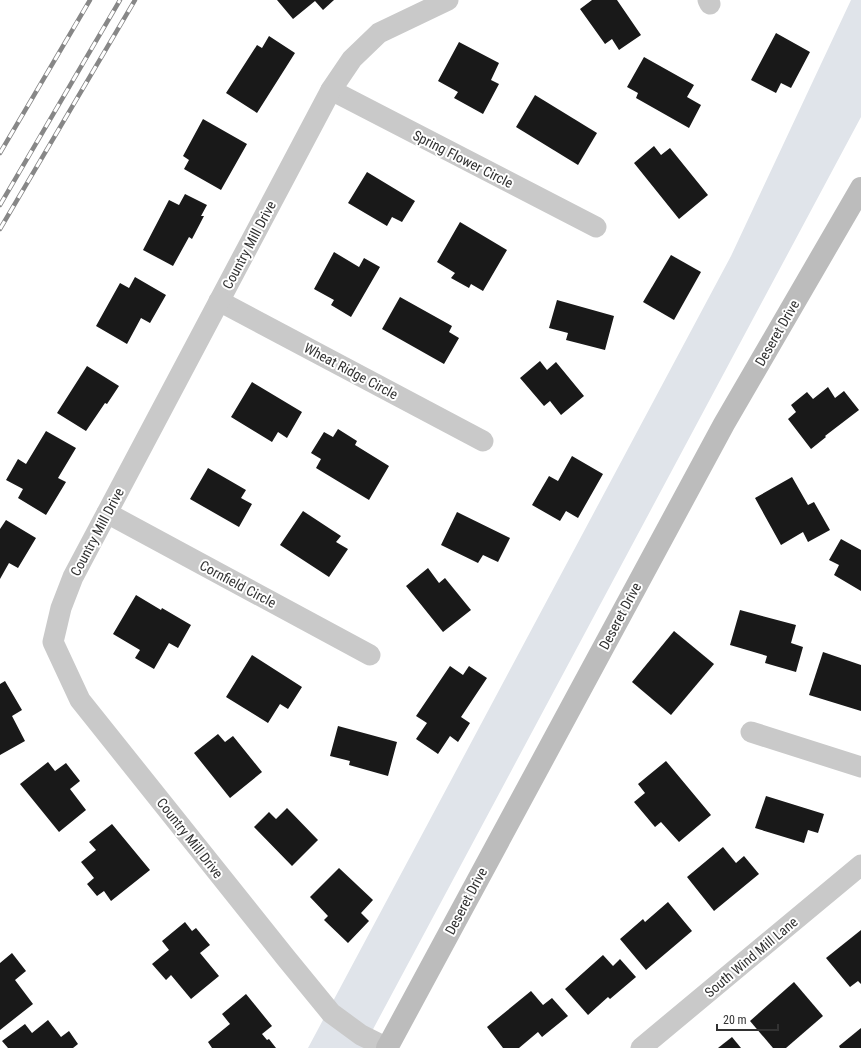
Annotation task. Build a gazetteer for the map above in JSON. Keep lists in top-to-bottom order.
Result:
{
  "streets": {
    "street": [
      "Spring Flower Circle",
      "Country Mill Drive",
      "Deseret Drive",
      "Wheat Ridge Circle",
      "Cornfield Circle",
      "South Wind Mill Lane"
    ]
  },
  "crossings": [
    ["Spring Flower Circle", "Country Mill Drive"],
    ["Country Mill Drive", "Deseret Drive"],
    ["Country Mill Drive", "Wheat Ridge Circle"],
    ["Country Mill Drive", "Cornfield Circle"]
  ],
  "scale_bar": "20 m"
}
